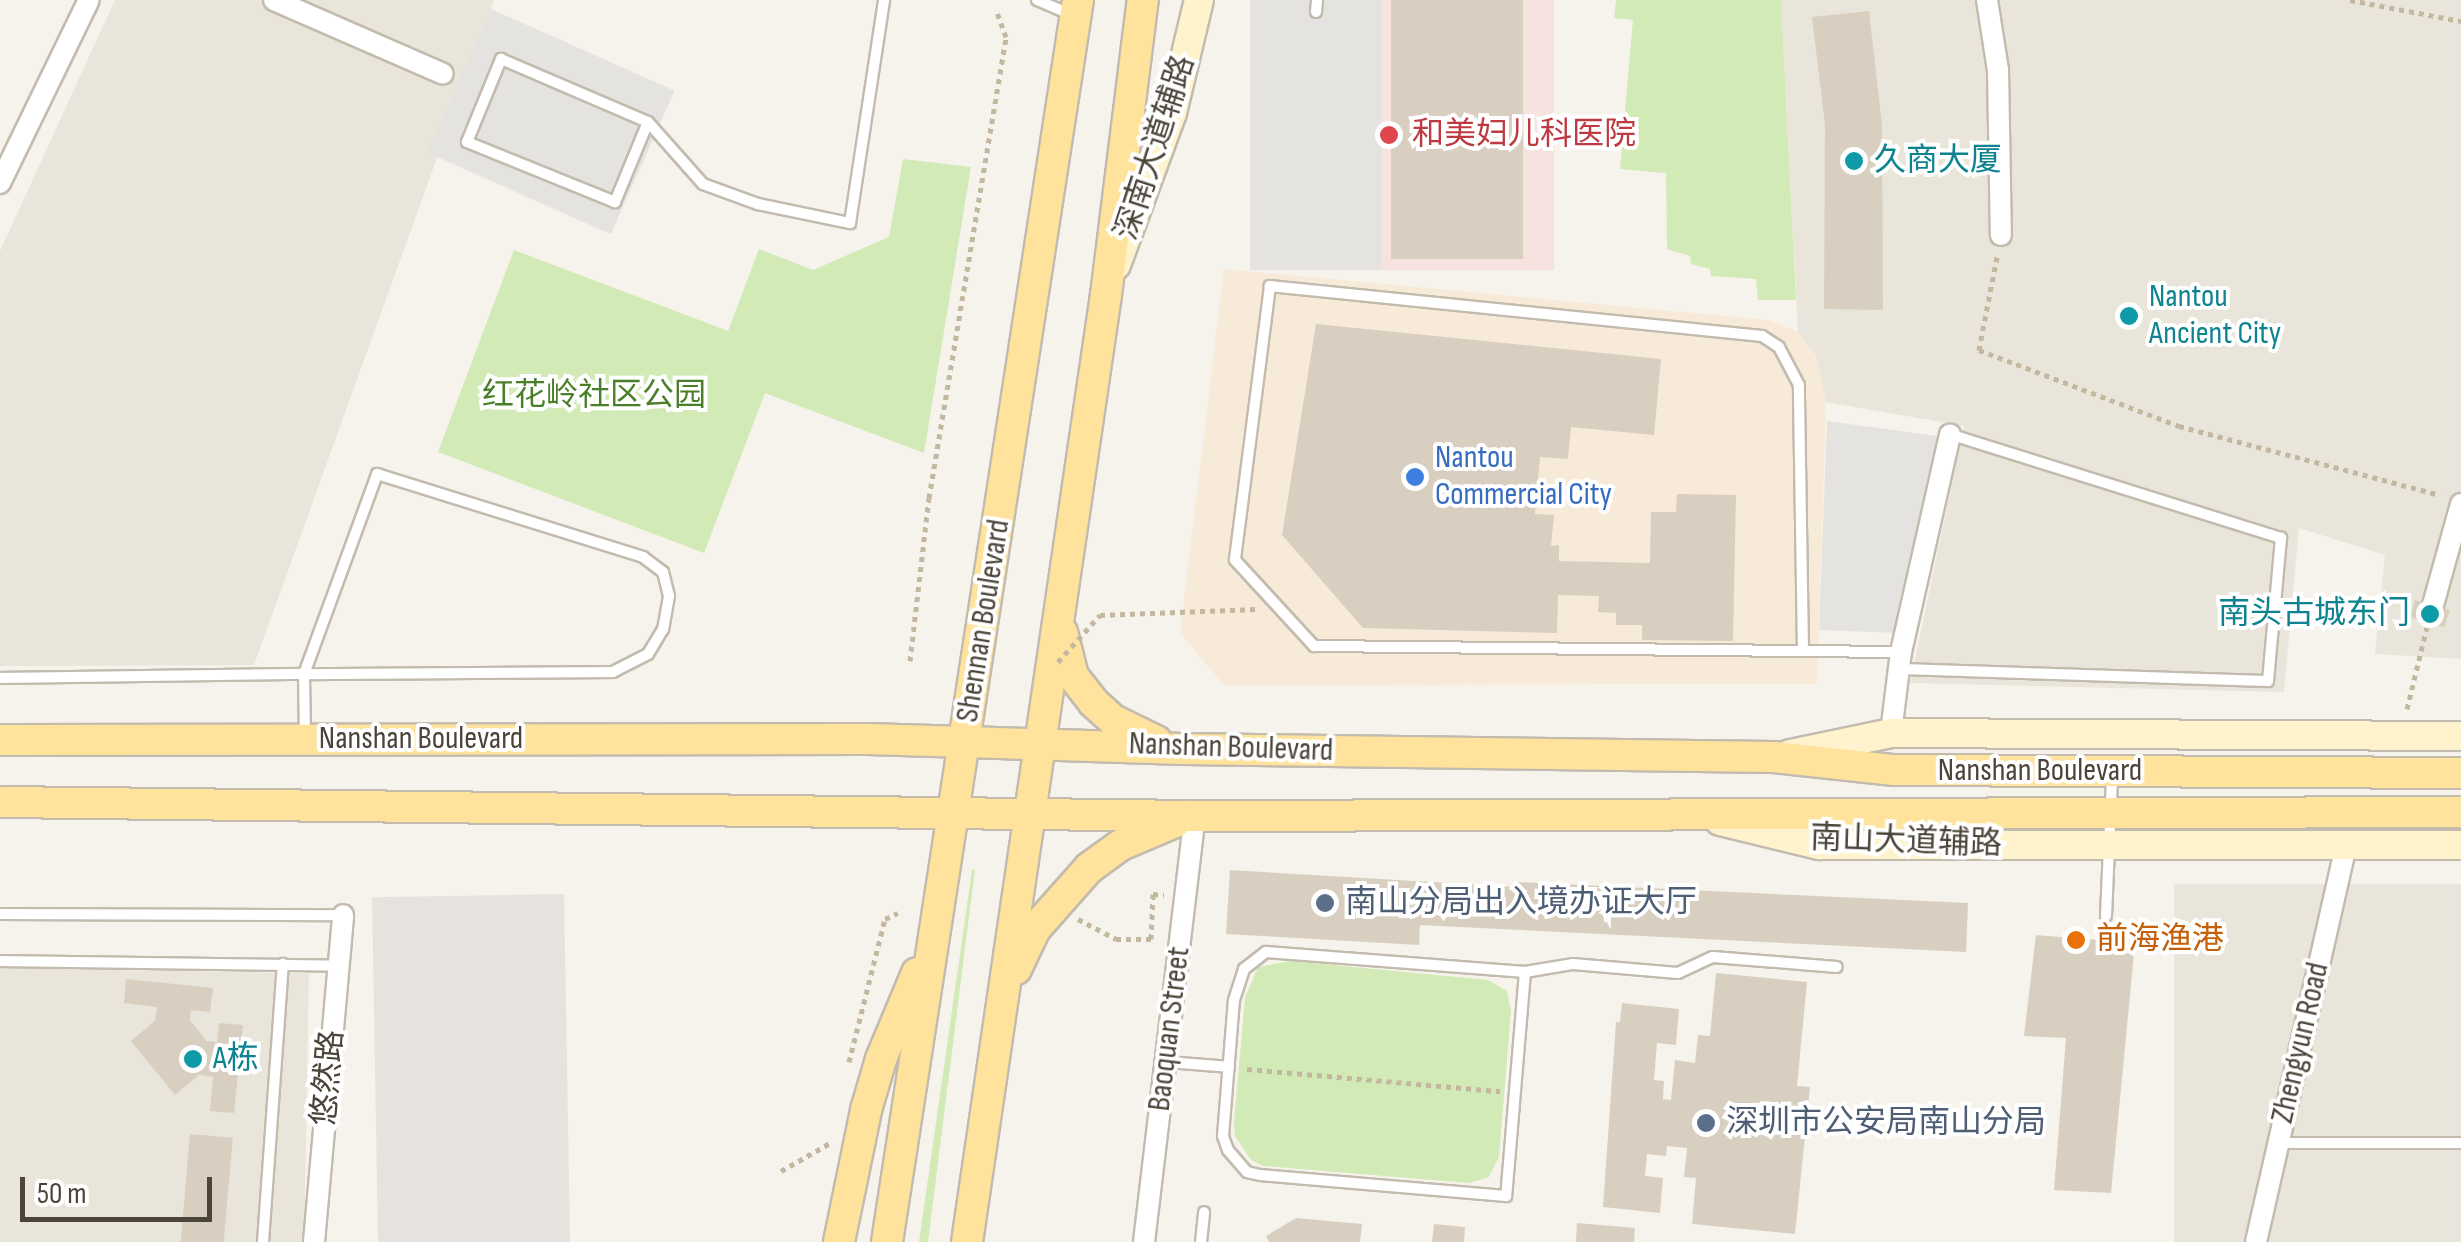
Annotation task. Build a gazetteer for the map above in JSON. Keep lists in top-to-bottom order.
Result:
{
  "streets": {
    "main road": ["Shennan Boulevard", "Nanshan Boulevard"],
    "street": [
      "深南大道辅路",
      "南山大道辅路",
      "Baoquan Street",
      "Zhengyun Road",
      "悠然路"
    ]
  },
  "crossings": [
    ["Shennan Boulevard", "Nanshan Boulevard"],
    ["Nanshan Boulevard", "南山大道辅路"],
    ["Nanshan Boulevard", "Baoquan Street"],
    ["南山大道辅路", "Zhengyun Road"]
  ],
  "parks": ["红花岭社区公园"],
  "places": [
    "和美妇儿科医院",
    "久商大厦",
    "Nantou Ancient City",
    "Nantou Commercial City",
    "南头古城东门",
    "南山分局出入境办证大厅",
    "前海渔港",
    "A栋",
    "深圳市公安局南山分局"
  ],
  "scale_bar": "50 m"
}
